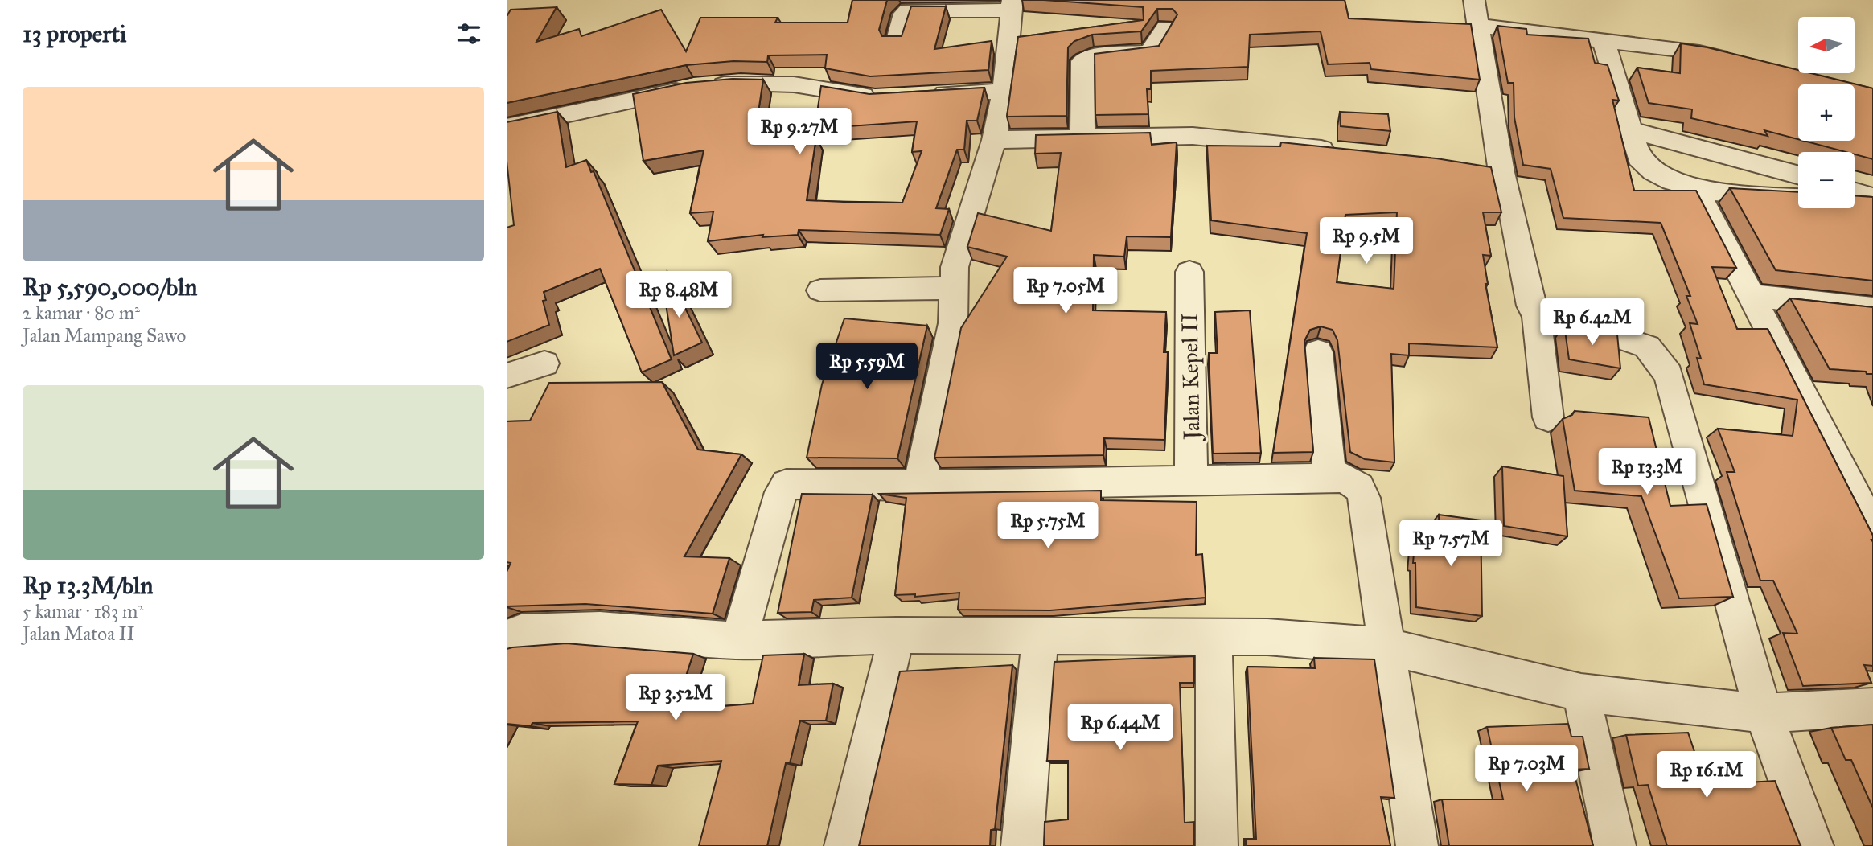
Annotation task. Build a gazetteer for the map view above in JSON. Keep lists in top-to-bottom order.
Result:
{
  "streets": {
    "street": ["Jalan Kepel II"]
  },
  "north": "left",
  "page": {
    "heading": "13 properti",
    "map_buttons": ["+", "−"],
    "list": [
      {
        "name": "Rp 5,590,000/bln",
        "note": "2 kamar · 80 m² · Jalan Mampang Sawo"
      },
      {
        "name": "Rp 13.3M/bln",
        "note": "5 kamar · 183 m² · Jalan Matoa II"
      }
    ],
    "price": [
      "Rp 9.27M",
      "Rp 9.5M",
      "Rp 7.05M",
      "Rp 8.48M",
      "Rp 6.42M",
      "Rp 5.59M",
      "Rp 13.3M",
      "Rp 5.75M",
      "Rp 7.57M",
      "Rp 3.52M",
      "Rp 6.44M",
      "Rp 7.03M",
      "Rp 16.1M"
    ]
  }
}
